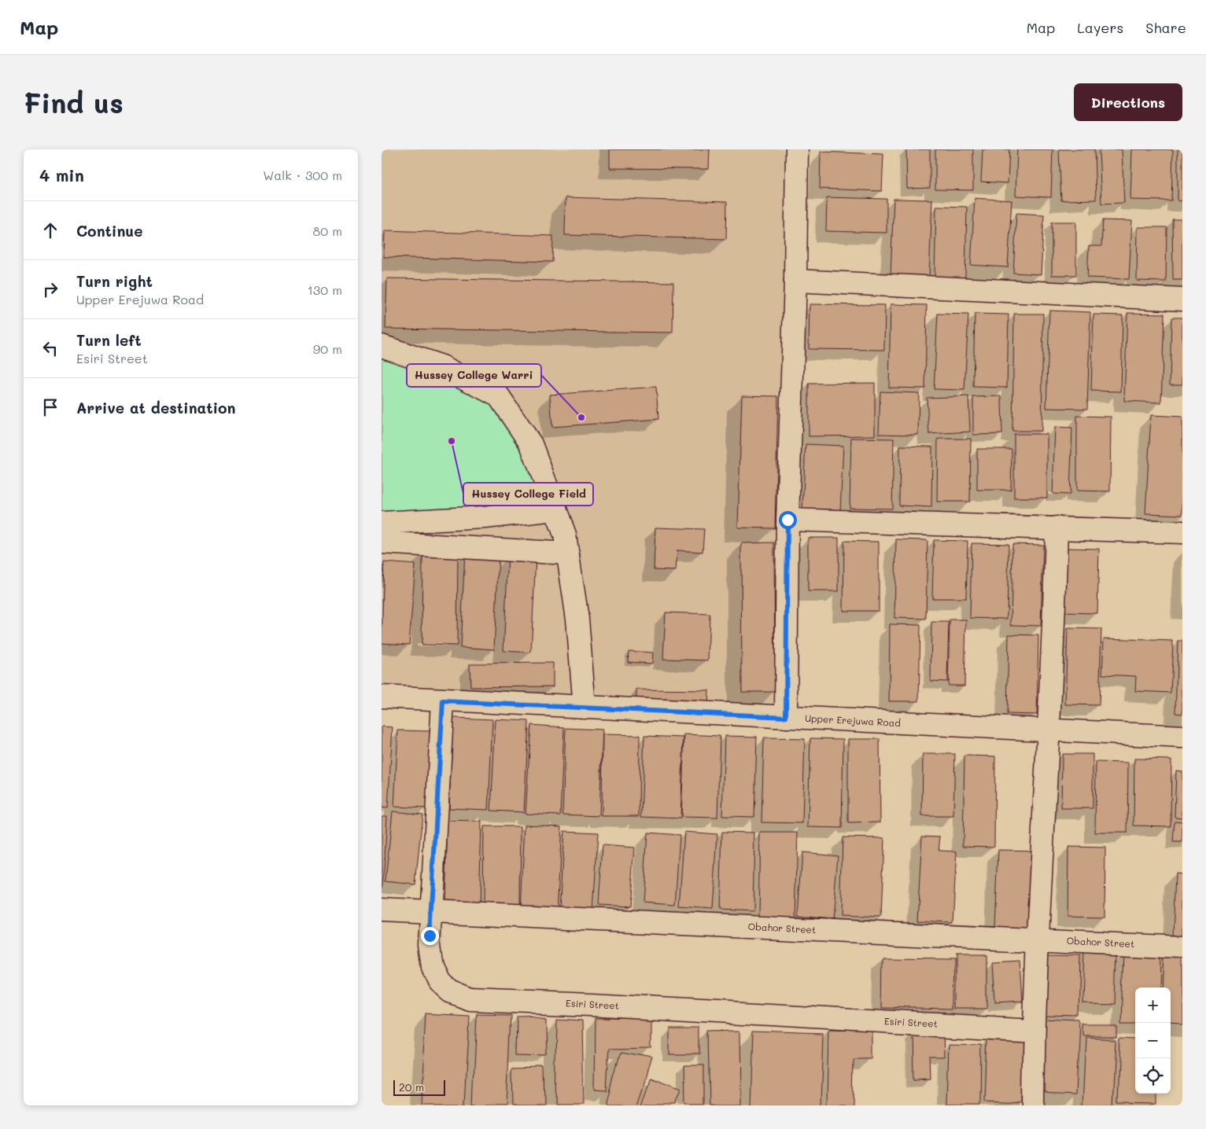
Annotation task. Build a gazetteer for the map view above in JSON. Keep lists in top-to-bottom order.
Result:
{
  "streets": {
    "street": ["Upper Erejuwa Road", "Obahor Street", "Esiri Street"]
  },
  "crossings": [
    ["Upper Erejuwa Road", "Esiri Street"],
    ["Obahor Street", "Esiri Street"]
  ],
  "places": ["Hussey College Warri", "Hussey College Field"],
  "scale_bar": "20 m",
  "page": {
    "header": "Map",
    "nav": ["Map", "Layers", "Share"],
    "buttons": "Directions",
    "title": "Find us",
    "heading": ["4 min", "Walk · 300 m"],
    "list": [
      ["Continue", "80 m"],
      ["Turn right", "Upper Erejuwa Road", "130 m"],
      ["Turn left", "Esiri Street", "90 m"],
      "Arrive at destination"
    ],
    "map_buttons": ["+", "−"],
    "scale": "20 m"
  }
}
